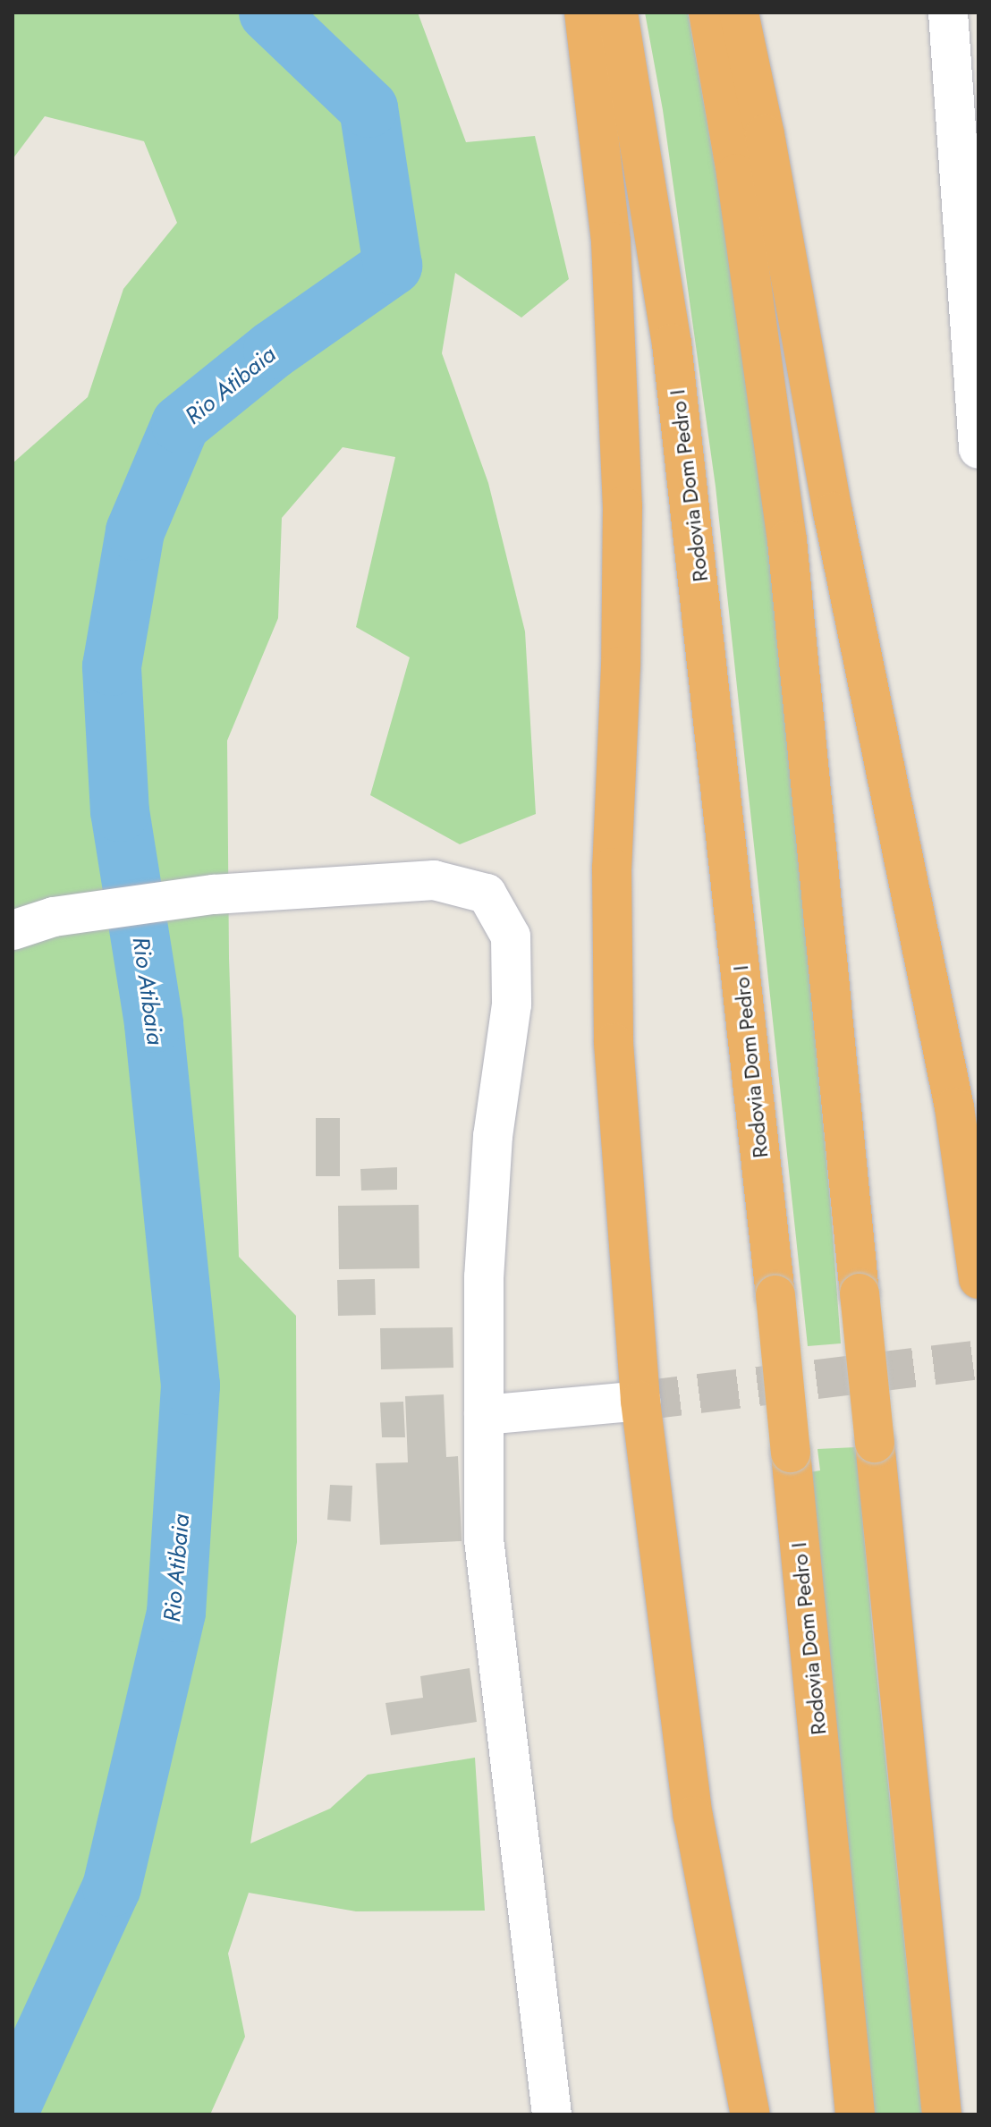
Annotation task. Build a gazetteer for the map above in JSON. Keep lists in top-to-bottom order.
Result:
{
  "streets": {
    "highway": ["Rodovia Dom Pedro I"]
  },
  "water": ["Rio Atibaia"]
}
